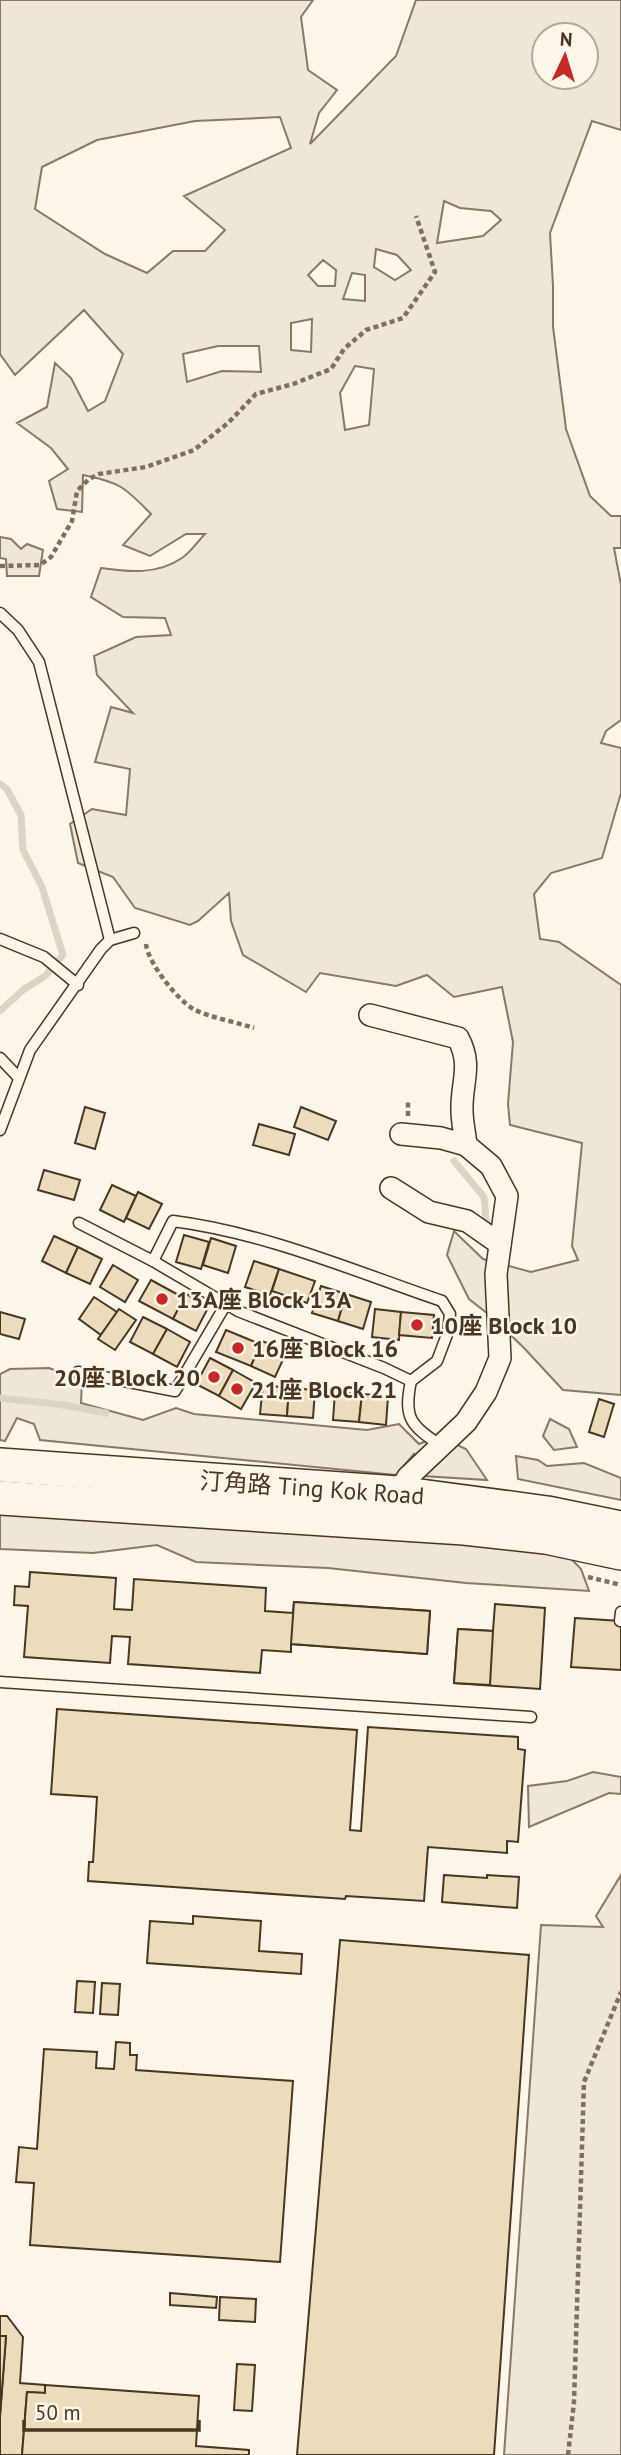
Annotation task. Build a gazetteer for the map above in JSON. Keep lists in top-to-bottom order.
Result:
{
  "streets": {
    "main road": ["汀角路 Ting Kok Road"]
  },
  "places": [
    "13A座 Block 13A",
    "10座 Block 10",
    "16座 Block 16",
    "20座 Block 20",
    "21座 Block 21"
  ],
  "scale_bar": "50 m",
  "north": "top"
}
